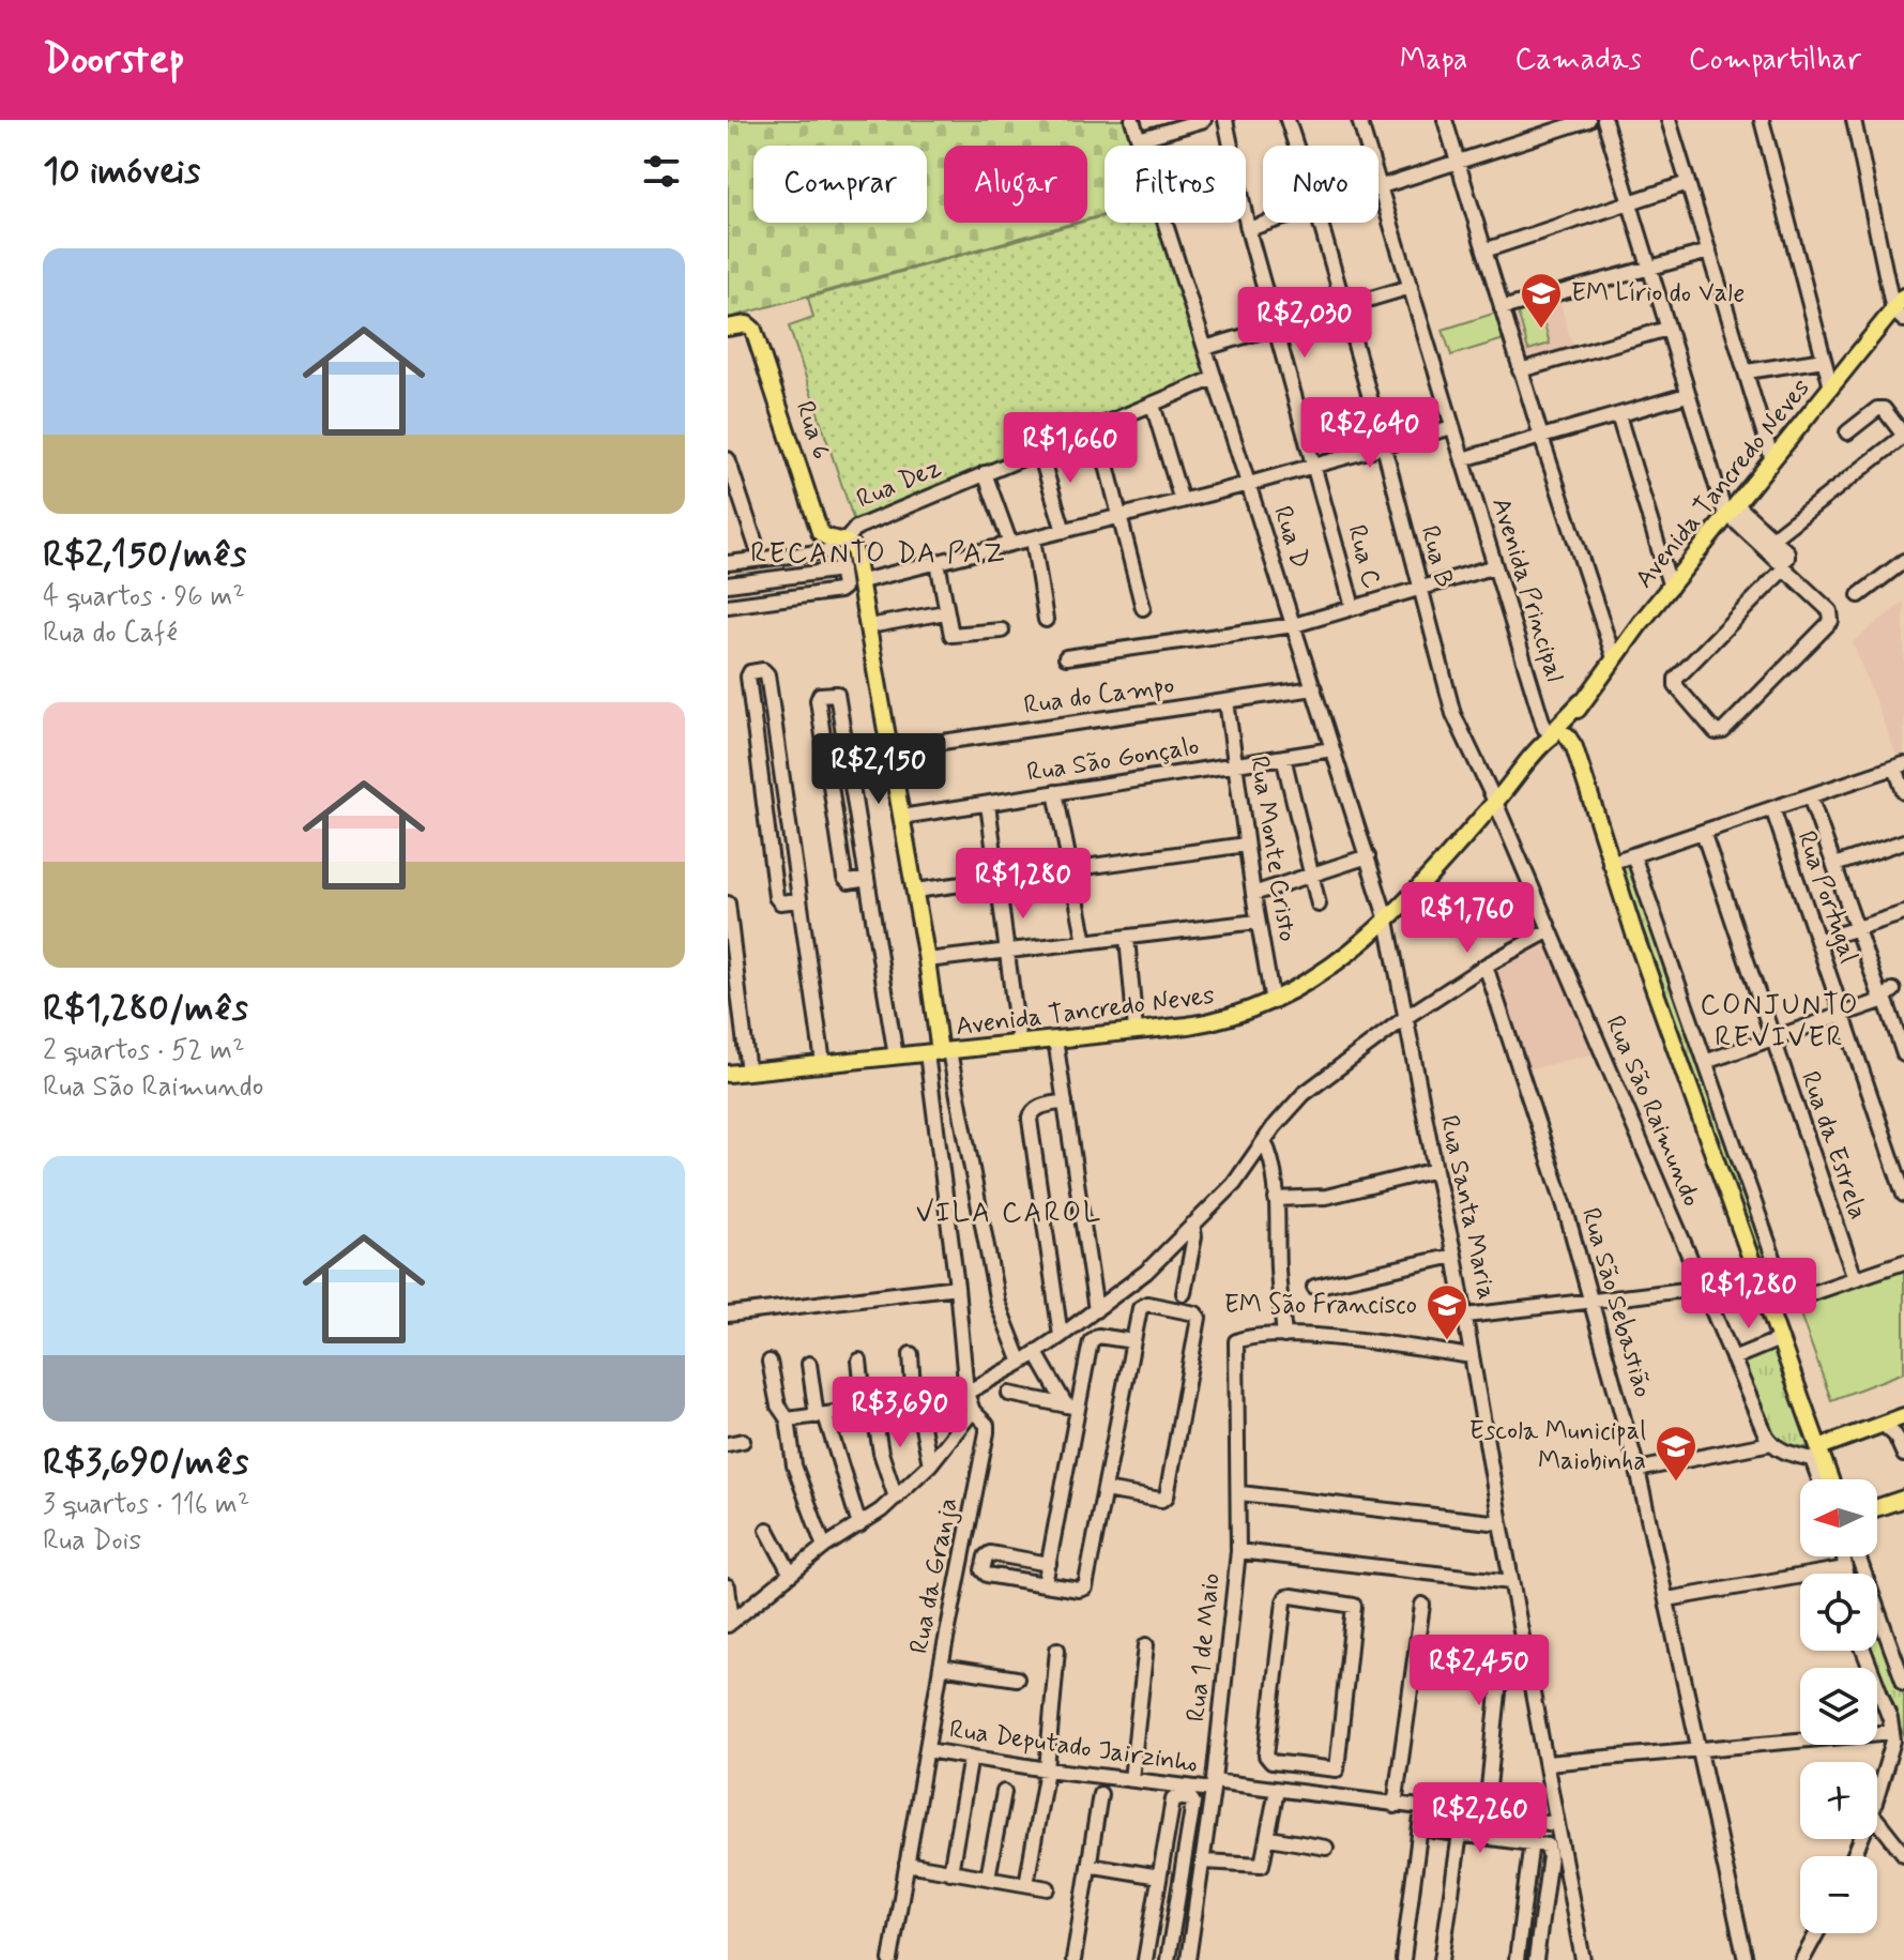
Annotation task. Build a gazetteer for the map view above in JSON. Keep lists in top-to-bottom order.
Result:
{
  "streets": {
    "main road": ["Rua 6", "Avenida Tancredo Neves"],
    "street": [
      "Rua Dez",
      "Rua D",
      "Rua C",
      "Rua B",
      "Avenida Principal",
      "Rua do Campo",
      "Rua São Gonçalo",
      "Rua Monte Cristo",
      "Rua Portugal",
      "Rua São Raimundo",
      "Rua da Estrela",
      "Rua Santa Maria",
      "Rua São Sebastião",
      "Rua da Granja",
      "Rua 1 de Maio",
      "Rua Deputado Jairzinho"
    ]
  },
  "crossings": [
    ["Rua 6", "Rua Dez"],
    ["Rua Dez", "Rua D"],
    ["Avenida Tancredo Neves", "Rua D"],
    ["Avenida Tancredo Neves", "Rua B"],
    ["Avenida Tancredo Neves", "Avenida Principal"],
    ["Avenida Tancredo Neves", "Rua Monte Cristo"],
    ["Avenida Tancredo Neves", "Rua São Raimundo"],
    ["Avenida Tancredo Neves", "Rua Santa Maria"],
    ["Avenida Tancredo Neves", "Rua da Granja"],
    ["Rua D", "Rua do Campo"],
    ["Rua D", "Rua São Gonçalo"],
    ["Rua D", "Rua Santa Maria"],
    ["Rua B", "Rua São Raimundo"],
    ["Rua do Campo", "Rua Monte Cristo"],
    ["Rua São Gonçalo", "Rua Monte Cristo"],
    ["Rua Santa Maria", "Rua Deputado Jairzinho"],
    ["Rua da Granja", "Rua Deputado Jairzinho"],
    ["Rua 1 de Maio", "Rua Deputado Jairzinho"]
  ],
  "districts": ["RECANTO DA PAZ", "CONJUNTO REVIVER", "VILA CAROL"],
  "places": {
    "school or university": ["EM Lírio do Vale", "EM São Francisco", "Escola Municipal Maiobinha"]
  },
  "north": "left",
  "page": {
    "header": "Doorstep",
    "nav": ["Mapa", "Camadas", "Compartilhar"],
    "heading": "10 imóveis",
    "chip": [
      "Comprar",
      "Alugar",
      "Filtros",
      "Novo"
    ],
    "list": [
      {
        "name": "R$2,150/mês",
        "note": "4 quartos · 96 m² · Rua do Café"
      },
      {
        "name": "R$1,280/mês",
        "note": "2 quartos · 52 m² · Rua São Raimundo"
      },
      {
        "name": "R$3,690/mês",
        "note": "3 quartos · 116 m² · Rua Dois"
      }
    ],
    "price": [
      "R$2,030",
      "R$2,640",
      "R$1,660",
      "R$2,150",
      "R$1,280",
      "R$1,760",
      "R$1,280",
      "R$3,690",
      "R$2,450",
      "R$2,260"
    ],
    "map_buttons": ["+", "−"]
  }
}
